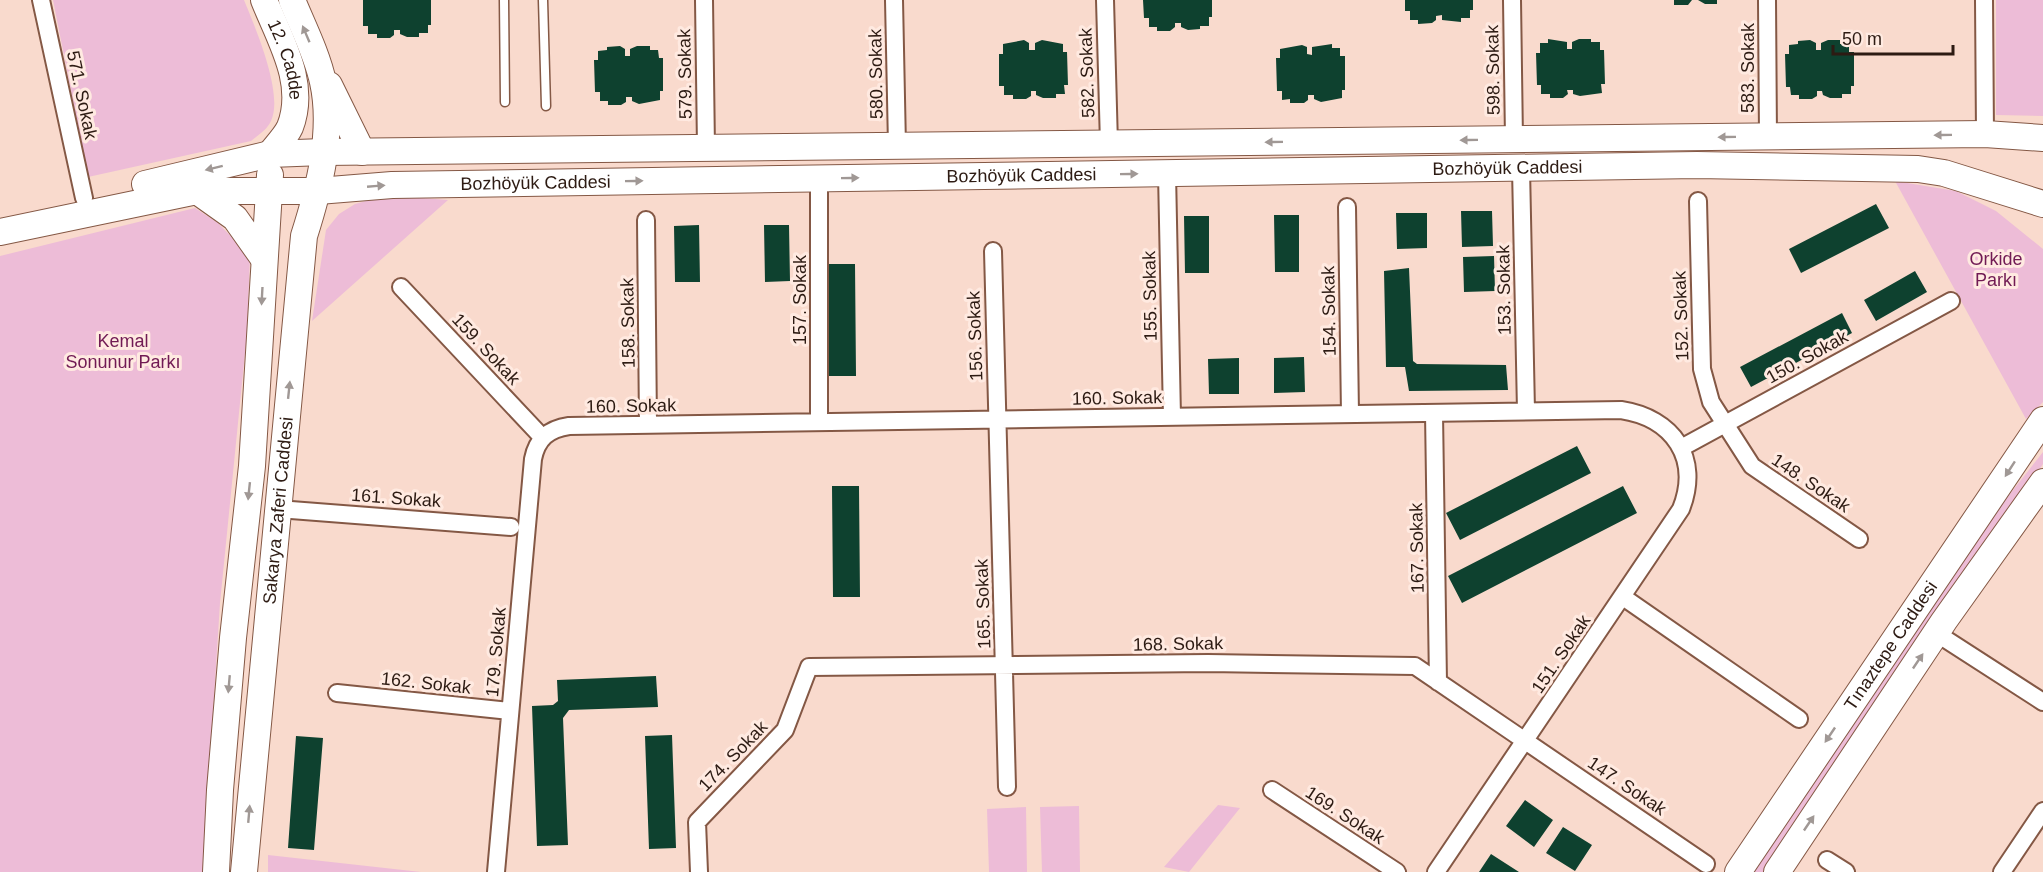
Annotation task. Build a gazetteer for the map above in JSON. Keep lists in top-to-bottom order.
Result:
{
  "streets": {
    "main road": [
      "12. Cadde",
      "Bozhöyük Caddesi",
      "Sakarya Zaferi Caddesi",
      "Tınaztepe Caddesi"
    ],
    "street": [
      "583. Sokak",
      "598. Sokak",
      "582. Sokak",
      "579. Sokak",
      "580. Sokak",
      "571. Sokak",
      "153. Sokak",
      "155. Sokak",
      "157. Sokak",
      "154. Sokak",
      "152. Sokak",
      "158. Sokak",
      "156. Sokak",
      "159. Sokak",
      "150. Sokak",
      "160. Sokak",
      "148. Sokak",
      "161. Sokak",
      "167. Sokak",
      "165. Sokak",
      "168. Sokak",
      "179. Sokak",
      "151. Sokak",
      "162. Sokak",
      "174. Sokak",
      "147. Sokak",
      "169. Sokak"
    ]
  },
  "crossings": [
    ["12. Cadde", "Bozhöyük Caddesi"],
    ["12. Cadde", "Sakarya Zaferi Caddesi"],
    ["583. Sokak", "Bozhöyük Caddesi"],
    ["598. Sokak", "Bozhöyük Caddesi"],
    ["582. Sokak", "Bozhöyük Caddesi"],
    ["579. Sokak", "Bozhöyük Caddesi"],
    ["580. Sokak", "Bozhöyük Caddesi"],
    ["571. Sokak", "Bozhöyük Caddesi"],
    ["Bozhöyük Caddesi", "153. Sokak"],
    ["Bozhöyük Caddesi", "155. Sokak"],
    ["Bozhöyük Caddesi", "157. Sokak"],
    ["Bozhöyük Caddesi", "Sakarya Zaferi Caddesi"],
    ["153. Sokak", "160. Sokak"],
    ["155. Sokak", "160. Sokak"],
    ["157. Sokak", "160. Sokak"],
    ["154. Sokak", "160. Sokak"],
    ["152. Sokak", "150. Sokak"],
    ["152. Sokak", "148. Sokak"],
    ["158. Sokak", "160. Sokak"],
    ["156. Sokak", "160. Sokak"],
    ["156. Sokak", "165. Sokak"],
    ["159. Sokak", "160. Sokak"],
    ["159. Sokak", "179. Sokak"],
    ["150. Sokak", "160. Sokak"],
    ["150. Sokak", "148. Sokak"],
    ["150. Sokak", "151. Sokak"],
    ["160. Sokak", "167. Sokak"],
    ["160. Sokak", "165. Sokak"],
    ["160. Sokak", "179. Sokak"],
    ["160. Sokak", "151. Sokak"],
    ["161. Sokak", "Sakarya Zaferi Caddesi"],
    ["167. Sokak", "168. Sokak"],
    ["165. Sokak", "168. Sokak"],
    ["168. Sokak", "151. Sokak"],
    ["168. Sokak", "174. Sokak"],
    ["168. Sokak", "147. Sokak"],
    ["179. Sokak", "162. Sokak"],
    ["151. Sokak", "147. Sokak"]
  ],
  "parks": ["Orkide Parkı", "Kemal Sonunur Parkı"],
  "scale_bar": "50 m"
}
